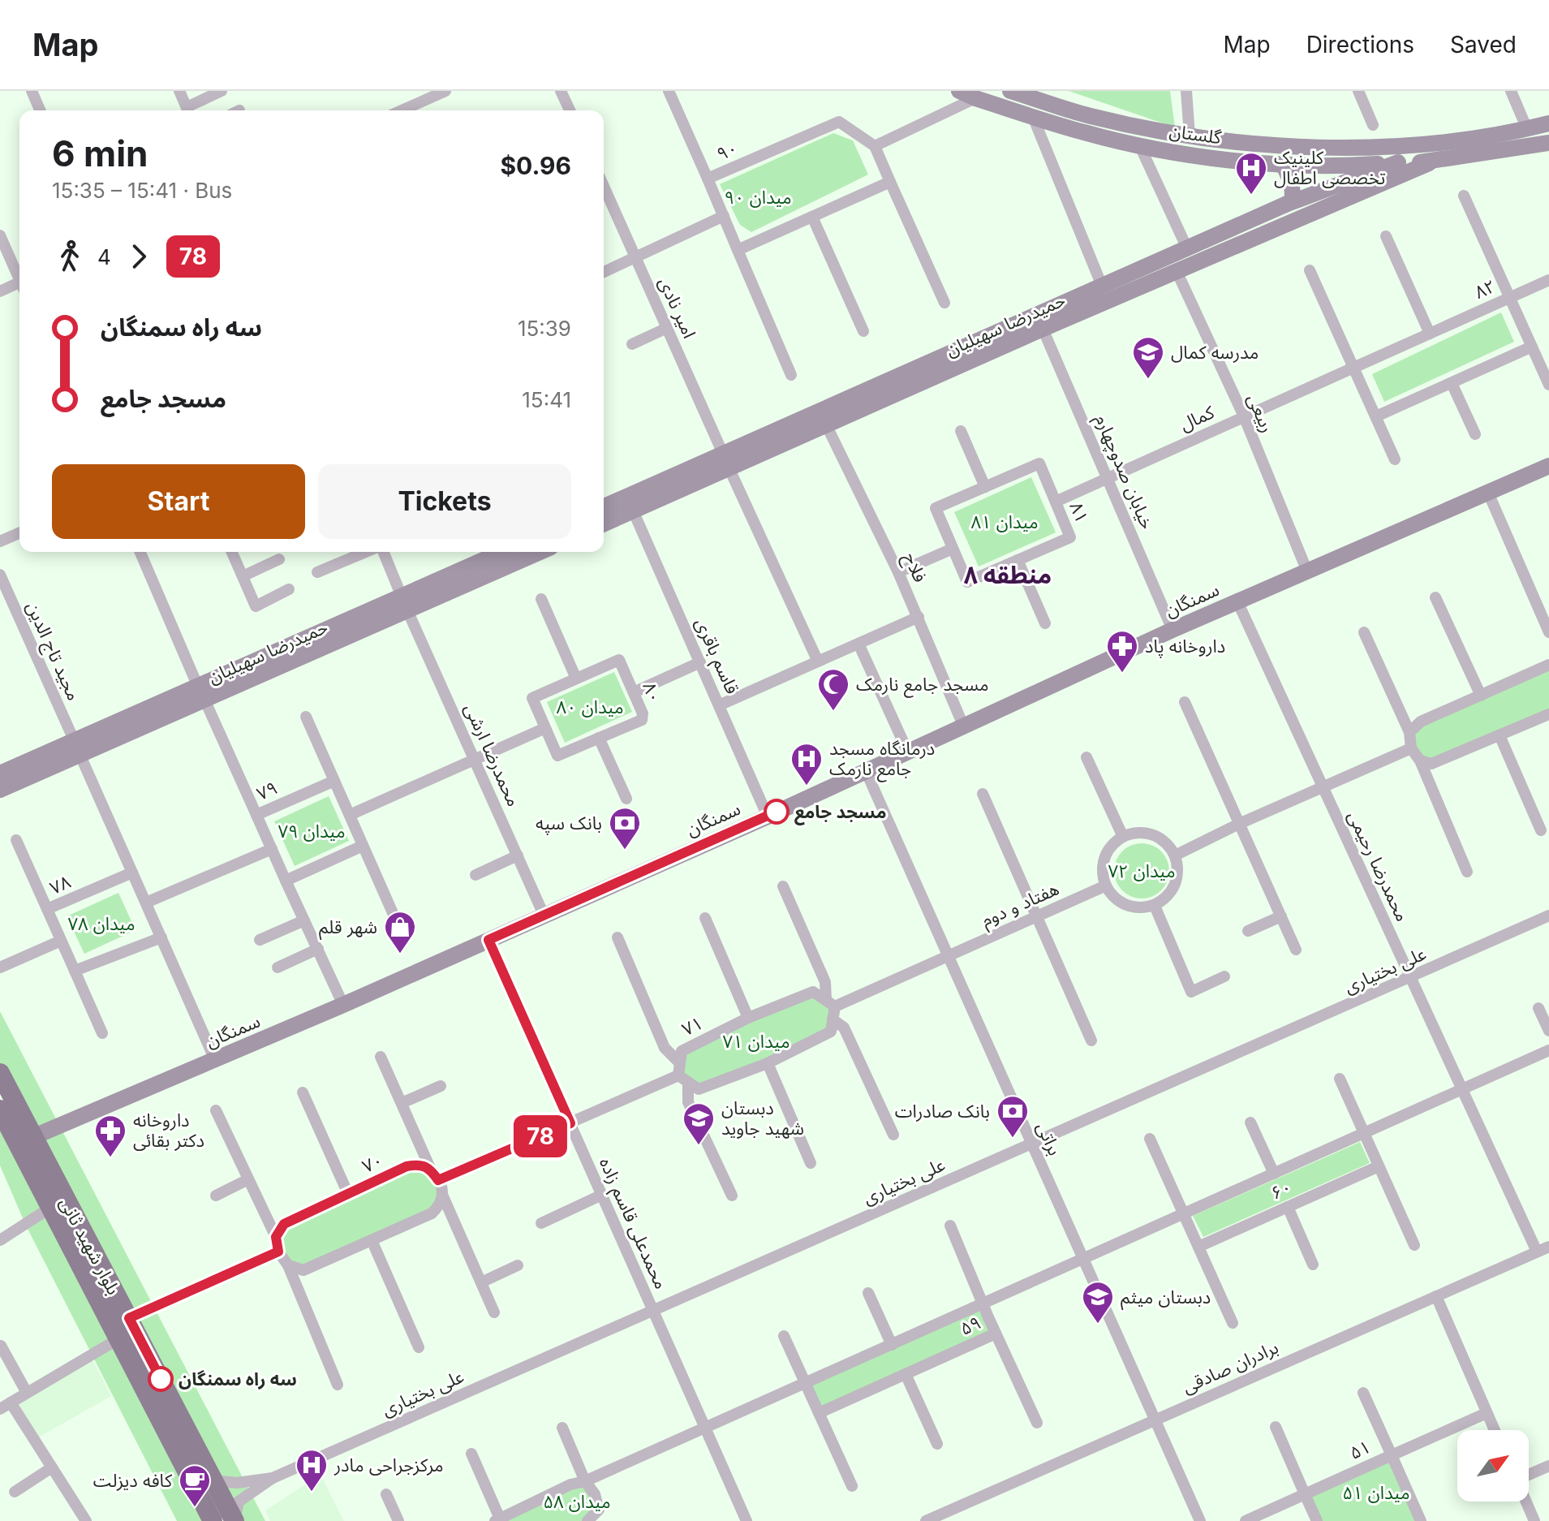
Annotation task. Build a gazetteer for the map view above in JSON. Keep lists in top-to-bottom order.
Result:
{
  "streets": {
    "main road": [
      "گلستان",
      "حمیدرضا سهیلیان",
      "سمنگان",
      "بلوار شهید ثانی"
    ],
    "street": [
      "۹۰",
      "۸۲",
      "امیر نادی",
      "ربیعی",
      "کمال",
      "خیابان صدوچهارم",
      "۸۱",
      "فلاح",
      "مجید تاج الدین",
      "قاسم باقری",
      "۸۰",
      "محمدرضا ارشی",
      "۷۹",
      "محمدرضا رحیمی",
      "۷۸",
      "هفتاد و دوم",
      "علی بختیاری",
      "۷۱",
      "براتی",
      "۷۰",
      "۶۰",
      "محمدعلی قاسم زاده",
      "۵۹",
      "برادران صادقی",
      "۵۱"
    ]
  },
  "crossings": [
    ["گلستان", "حمیدرضا سهیلیان"],
    ["۸۲", "کمال"],
    ["امیر نادی", "حمیدرضا سهیلیان"],
    ["حمیدرضا سهیلیان", "ربیعی"],
    ["حمیدرضا سهیلیان", "خیابان صدوچهارم"],
    ["حمیدرضا سهیلیان", "فلاح"],
    ["حمیدرضا سهیلیان", "مجید تاج الدین"],
    ["حمیدرضا سهیلیان", "قاسم باقری"],
    ["حمیدرضا سهیلیان", "محمدرضا ارشی"],
    ["ربیعی", "کمال"],
    ["ربیعی", "سمنگان"],
    ["کمال", "خیابان صدوچهارم"],
    ["کمال", "۸۱"],
    ["خیابان صدوچهارم", "سمنگان"],
    ["فلاح", "سمنگان"],
    ["سمنگان", "قاسم باقری"],
    ["سمنگان", "محمدرضا ارشی"],
    ["سمنگان", "۷۹"],
    ["سمنگان", "محمدرضا رحیمی"],
    ["سمنگان", "براتی"],
    ["سمنگان", "محمدعلی قاسم زاده"],
    ["سمنگان", "بلوار شهید ثانی"],
    ["مجید تاج الدین", "۷۸"],
    ["محمدرضا رحیمی", "علی بختیاری"],
    ["محمدرضا رحیمی", "۶۰"],
    ["محمدرضا رحیمی", "برادران صادقی"],
    ["هفتاد و دوم", "۷۱"],
    ["هفتاد و دوم", "براتی"],
    ["علی بختیاری", "براتی"],
    ["علی بختیاری", "محمدعلی قاسم زاده"],
    ["براتی", "۶۰"],
    ["براتی", "برادران صادقی"],
    ["۶۰", "۵۹"],
    ["محمدعلی قاسم زاده", "۵۹"]
  ],
  "districts": ["منطقه ۸"],
  "parks": [
    "میدان ۹۰",
    "میدان ۸۱",
    "میدان ۸۰",
    "میدان ۷۹",
    "میدان ۷۲",
    "میدان ۷۸",
    "میدان ۷۱",
    "میدان ۵۱",
    "میدان ۵۸"
  ],
  "places": {
    "hospital": ["کلینیک تخصصی اطفال", "درمانگاه مسجد جامع نارمک", "مرکزجراحی مادر"],
    "school or university": ["مدرسه کمال", "دبستان شهید جاوید", "دبستان میثم"],
    "pharmacy": ["داروخانه پاد", "داروخانه دکتر بقائی"],
    "mosque": ["مسجد جامع نارمک"],
    "other": ["مسجد جامع", "سه راه سمنگان"],
    "bank": ["بانک سپه", "بانک صادرات"],
    "shop": ["شهر قلم"],
    "cafe": ["کافه دیزلت"]
  },
  "lines": ["bus line 78"],
  "north": "top right",
  "page": {
    "header": "Map",
    "nav": ["Map", "Directions", "Saved"],
    "on_map": "78",
    "heading": ["6 min", "15:35 – 15:41 · Bus", "$0.96"],
    "legs": ["4", "78"],
    "list": [
      {
        "name": "سه راه سمنگان",
        "value": "15:39"
      },
      {
        "name": "مسجد جامع",
        "value": "15:41"
      }
    ],
    "buttons": ["Start", "Tickets"]
  }
}
